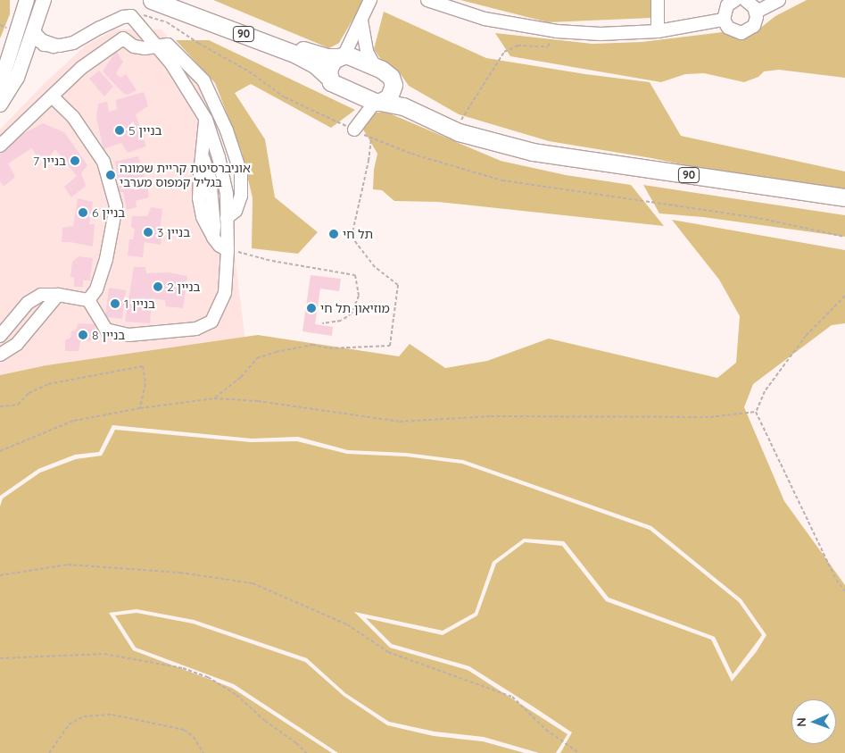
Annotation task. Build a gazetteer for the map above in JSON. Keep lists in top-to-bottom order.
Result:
{
  "streets": {
    "highway": ["90"]
  },
  "places": [
    "בניין 5",
    "בניין 7",
    "אוניברסיטת קריית שמונה בגליל קמפוס מערבי",
    "בניין 6",
    "בניין 3",
    "תל חי",
    "בניין 2",
    "בניין 1",
    "מוזיאון תל חי",
    "בניין 8"
  ],
  "north": "left"
}
